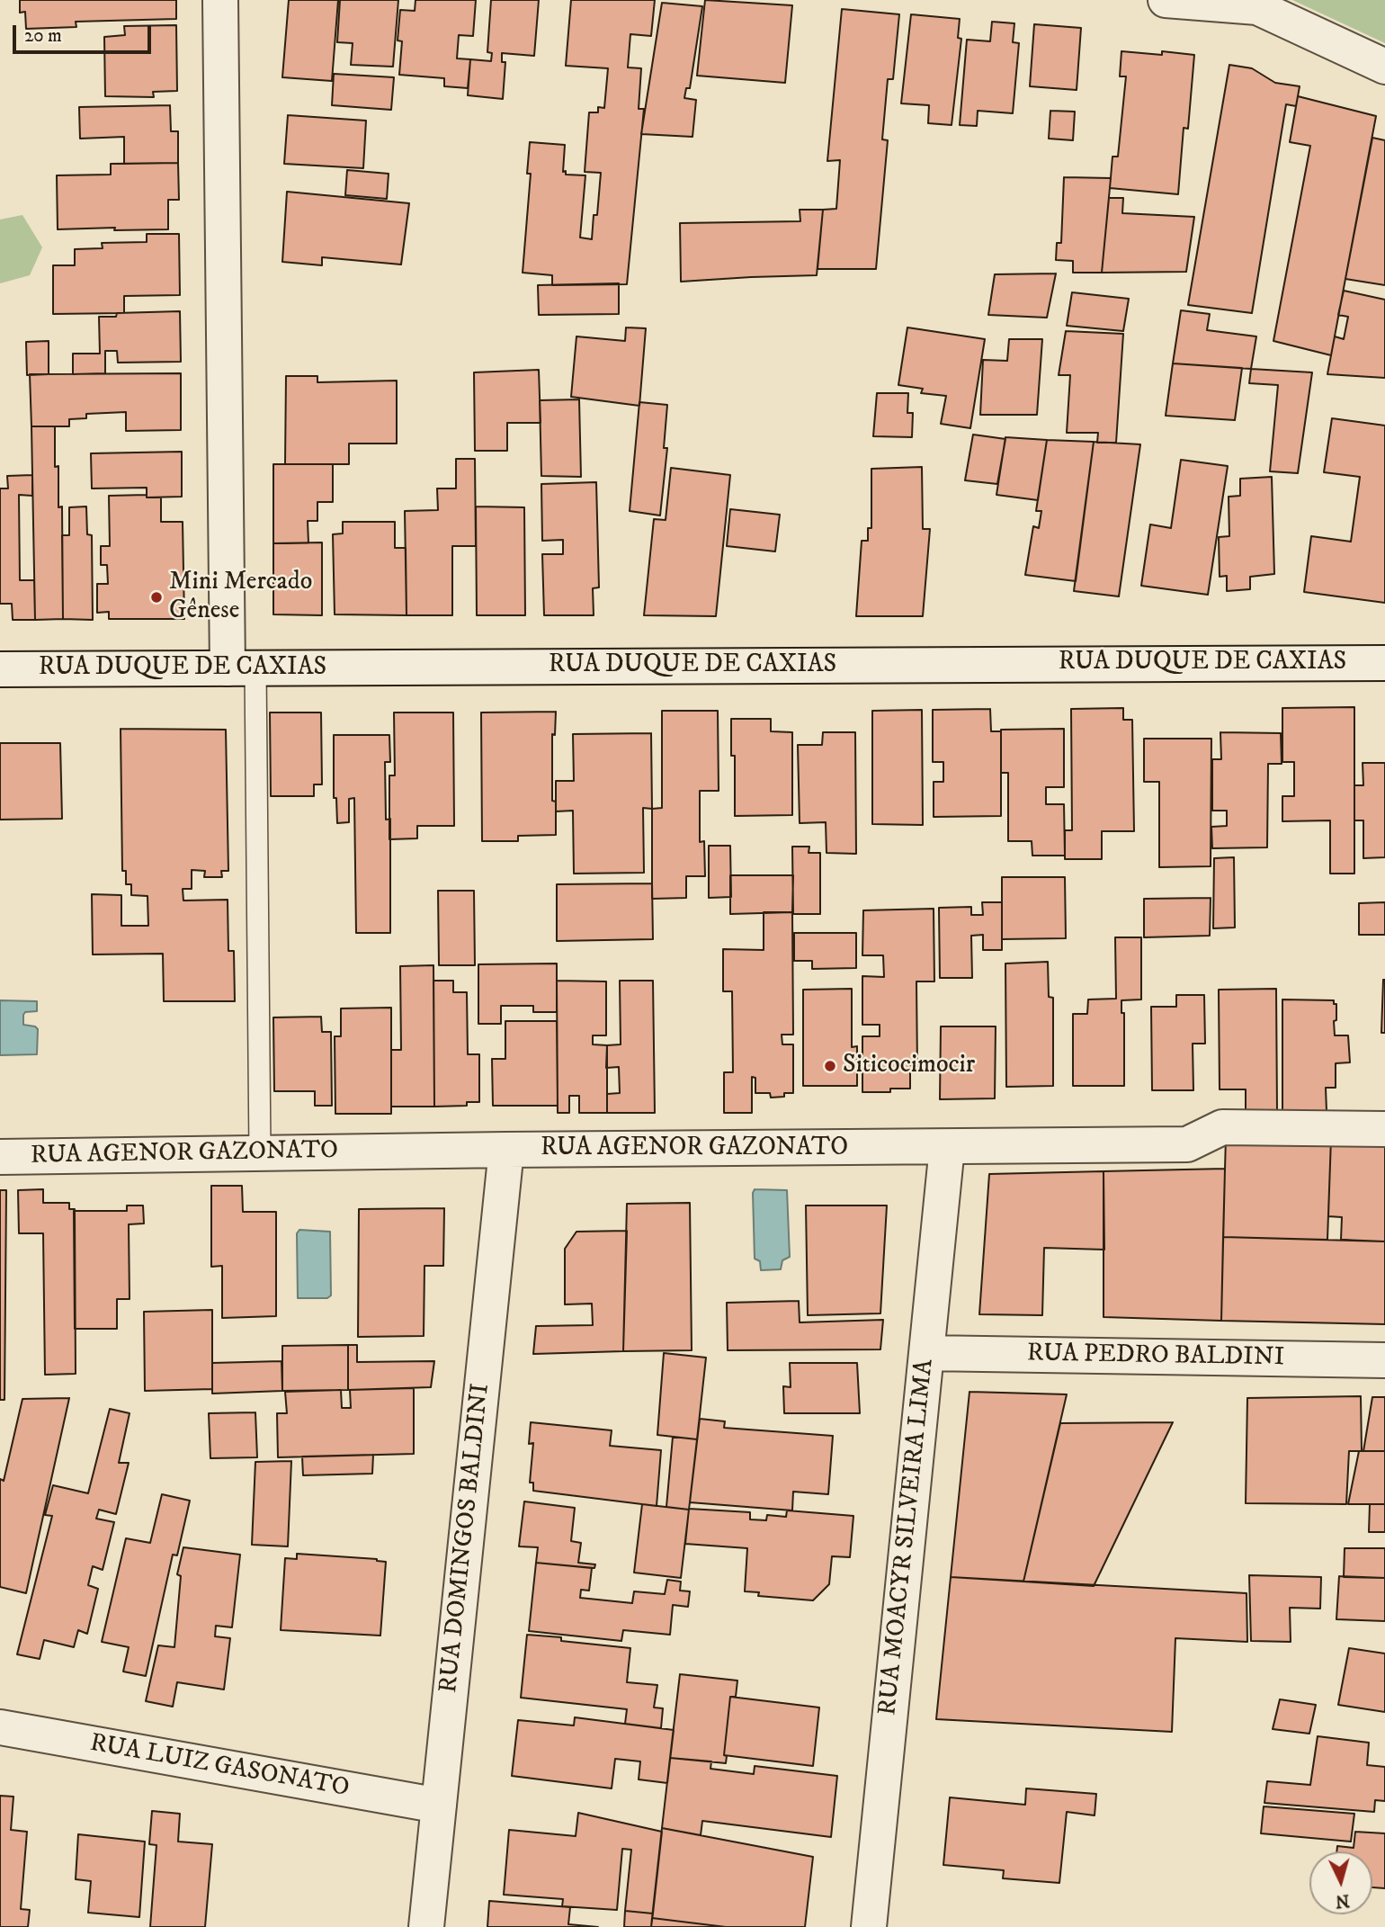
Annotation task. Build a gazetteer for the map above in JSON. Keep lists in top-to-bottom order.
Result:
{
  "streets": {
    "street": [
      "RUA DUQUE DE CAXIAS",
      "RUA AGENOR GAZONATO",
      "RUA PEDRO BALDINI",
      "RUA MOACYR SILVEIRA LIMA",
      "RUA DOMINGOS BALDINI",
      "RUA LUIZ GASONATO"
    ]
  },
  "crossings": [
    ["RUA AGENOR GAZONATO", "RUA MOACYR SILVEIRA LIMA"],
    ["RUA AGENOR GAZONATO", "RUA DOMINGOS BALDINI"],
    ["RUA PEDRO BALDINI", "RUA MOACYR SILVEIRA LIMA"],
    ["RUA DOMINGOS BALDINI", "RUA LUIZ GASONATO"]
  ],
  "places": ["Mini Mercado Gênese", "Siticocimocir"],
  "scale_bar": "20 m",
  "north": "bottom"
}
